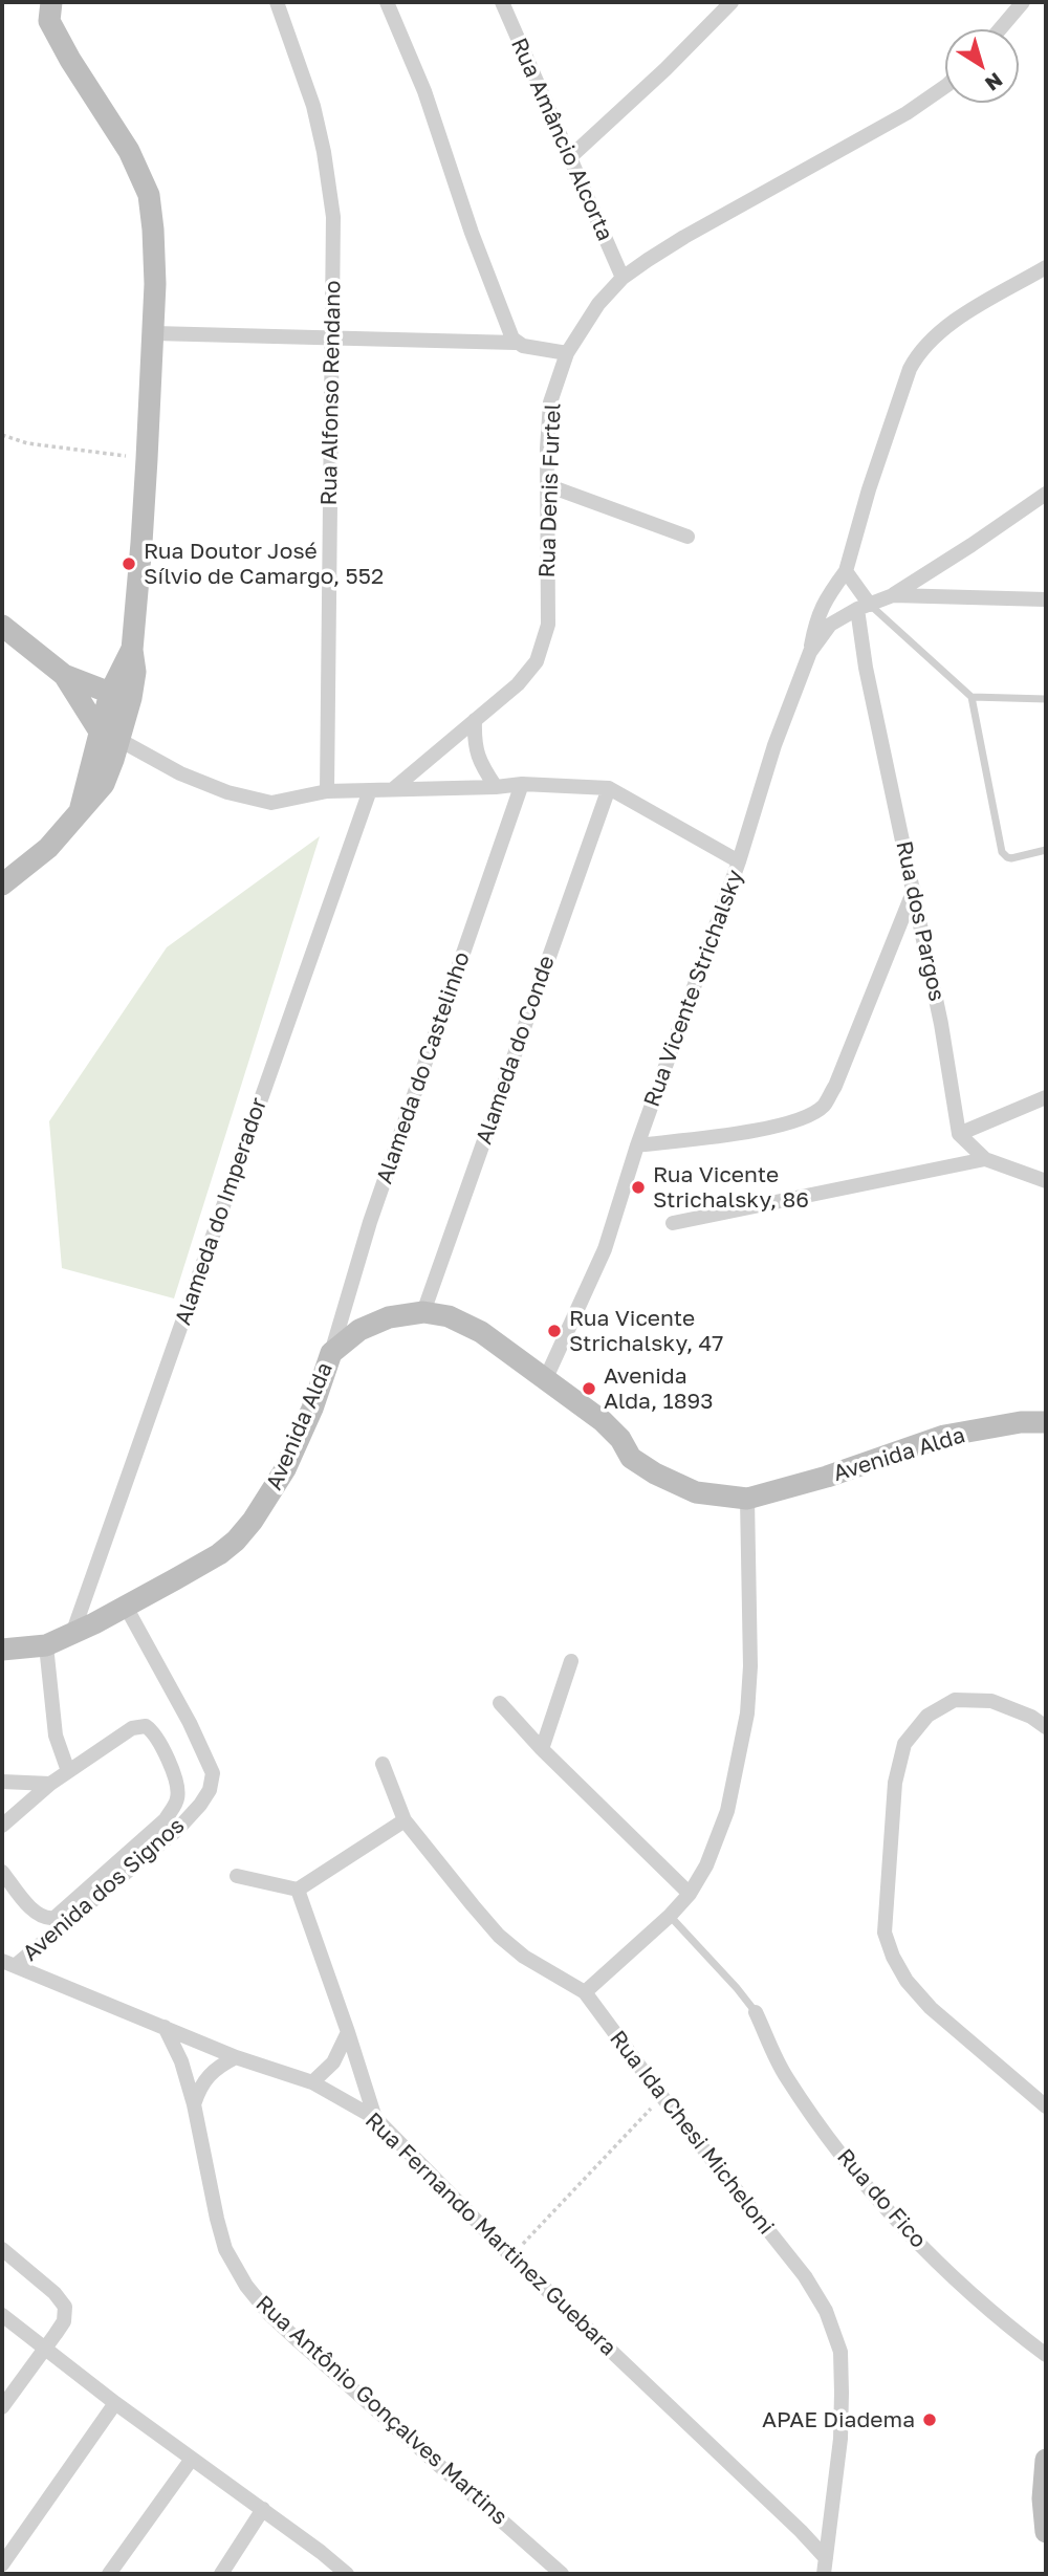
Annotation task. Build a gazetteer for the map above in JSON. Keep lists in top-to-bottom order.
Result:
{
  "streets": {
    "street": [
      "Rua Amâncio Alcorta",
      "Rua Alfonso Rendano",
      "Rua Denis Furtel",
      "Rua dos Pargos",
      "Rua Vicente Strichalsky",
      "Alameda do Conde",
      "Alameda do Castelinho",
      "Alameda do Imperador",
      "Avenida Alda",
      "Avenida dos Signos",
      "Rua Ida Chesi Micheloni",
      "Rua do Fico",
      "Rua Fernando Martinez Guebara",
      "Rua Antônio Gonçalves Martins"
    ]
  },
  "crossings": [
    ["Rua Amâncio Alcorta", "Rua Denis Furtel"],
    ["Rua dos Pargos", "Rua Vicente Strichalsky"],
    ["Rua Vicente Strichalsky", "Avenida Alda"],
    ["Alameda do Conde", "Avenida Alda"],
    ["Alameda do Castelinho", "Avenida Alda"],
    ["Alameda do Imperador", "Avenida Alda"],
    ["Avenida Alda", "Avenida dos Signos"],
    ["Avenida dos Signos", "Rua Fernando Martinez Guebara"],
    ["Rua Ida Chesi Micheloni", "Rua Fernando Martinez Guebara"],
    ["Rua Fernando Martinez Guebara", "Rua Antônio Gonçalves Martins"]
  ],
  "places": [
    "Rua Doutor José Sílvio de Camargo, 552",
    "Rua Vicente Strichalsky, 86",
    "Rua Vicente Strichalsky, 47",
    "Avenida Alda, 1893",
    "APAE Diadema"
  ],
  "north": "bottom right"
}
